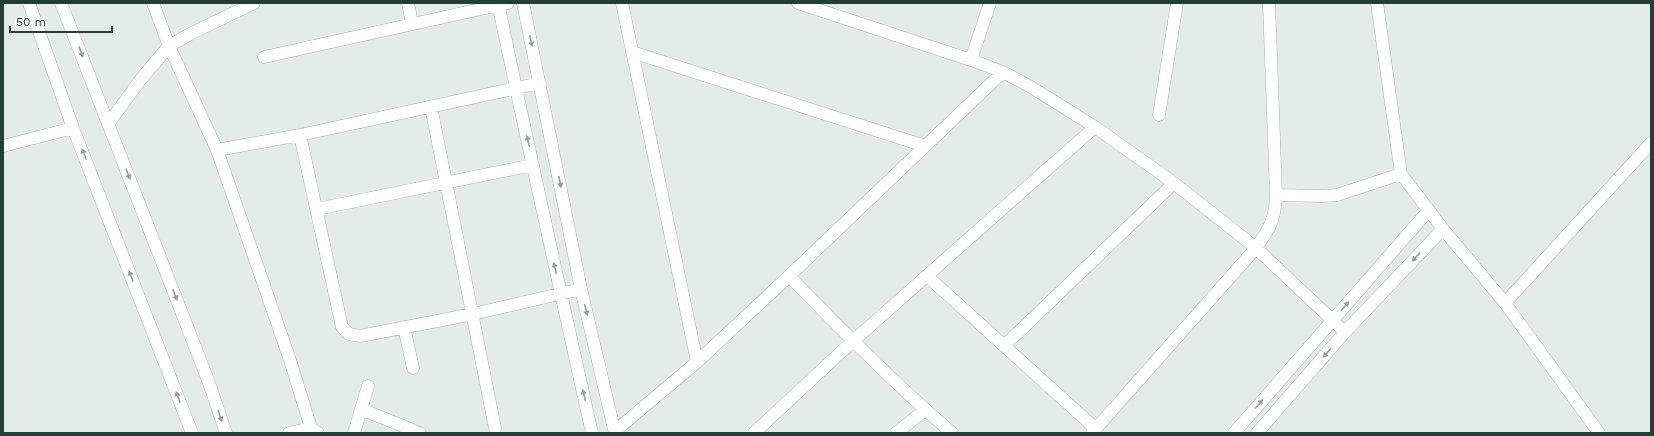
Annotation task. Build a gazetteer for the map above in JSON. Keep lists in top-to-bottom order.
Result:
{
  "scale_bar": "50 m"
}
